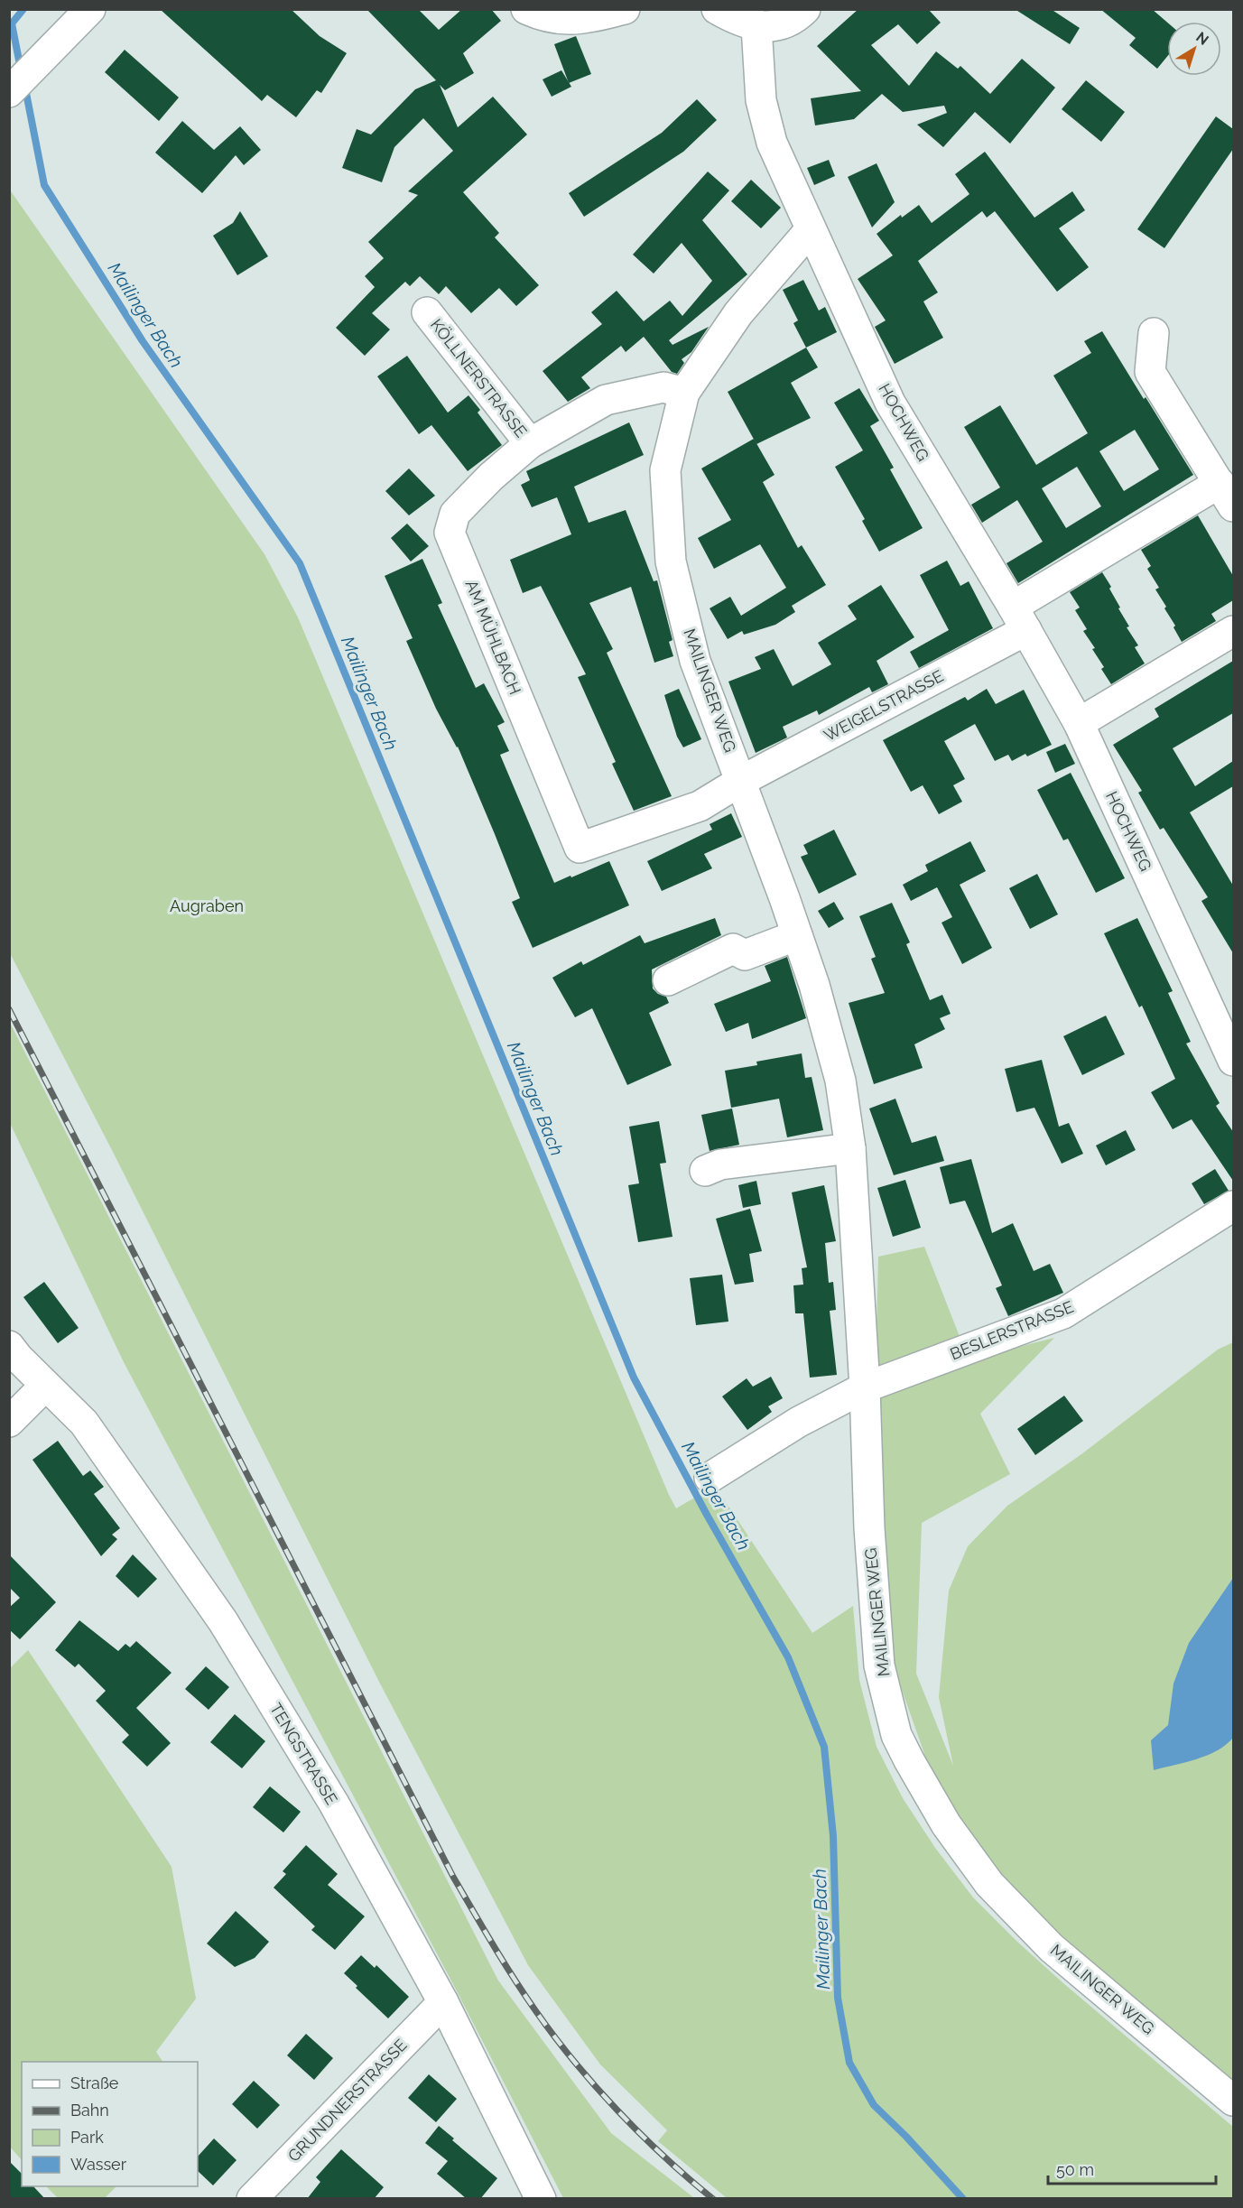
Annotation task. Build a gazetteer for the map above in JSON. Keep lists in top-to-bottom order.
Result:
{
  "streets": {
    "street": [
      "KÖLLNERSTRASSE",
      "HOCHWEG",
      "AM MÜHLBACH",
      "MAILINGER WEG",
      "WEIGELSTRASSE",
      "BESLERSTRASSE",
      "TENGSTRASSE",
      "GRUNDNERSTRASSE"
    ]
  },
  "crossings": [
    ["KÖLLNERSTRASSE", "AM MÜHLBACH"],
    ["HOCHWEG", "MAILINGER WEG"],
    ["HOCHWEG", "WEIGELSTRASSE"],
    ["AM MÜHLBACH", "MAILINGER WEG"],
    ["AM MÜHLBACH", "WEIGELSTRASSE"],
    ["MAILINGER WEG", "WEIGELSTRASSE"],
    ["MAILINGER WEG", "BESLERSTRASSE"],
    ["TENGSTRASSE", "GRUNDNERSTRASSE"]
  ],
  "water": ["Mailinger Bach"],
  "parks": ["Augraben"],
  "legend": [
    "Straße",
    "Bahn",
    "Park",
    "Wasser"
  ],
  "scale_bar": "50 m",
  "north": "top right"
}
